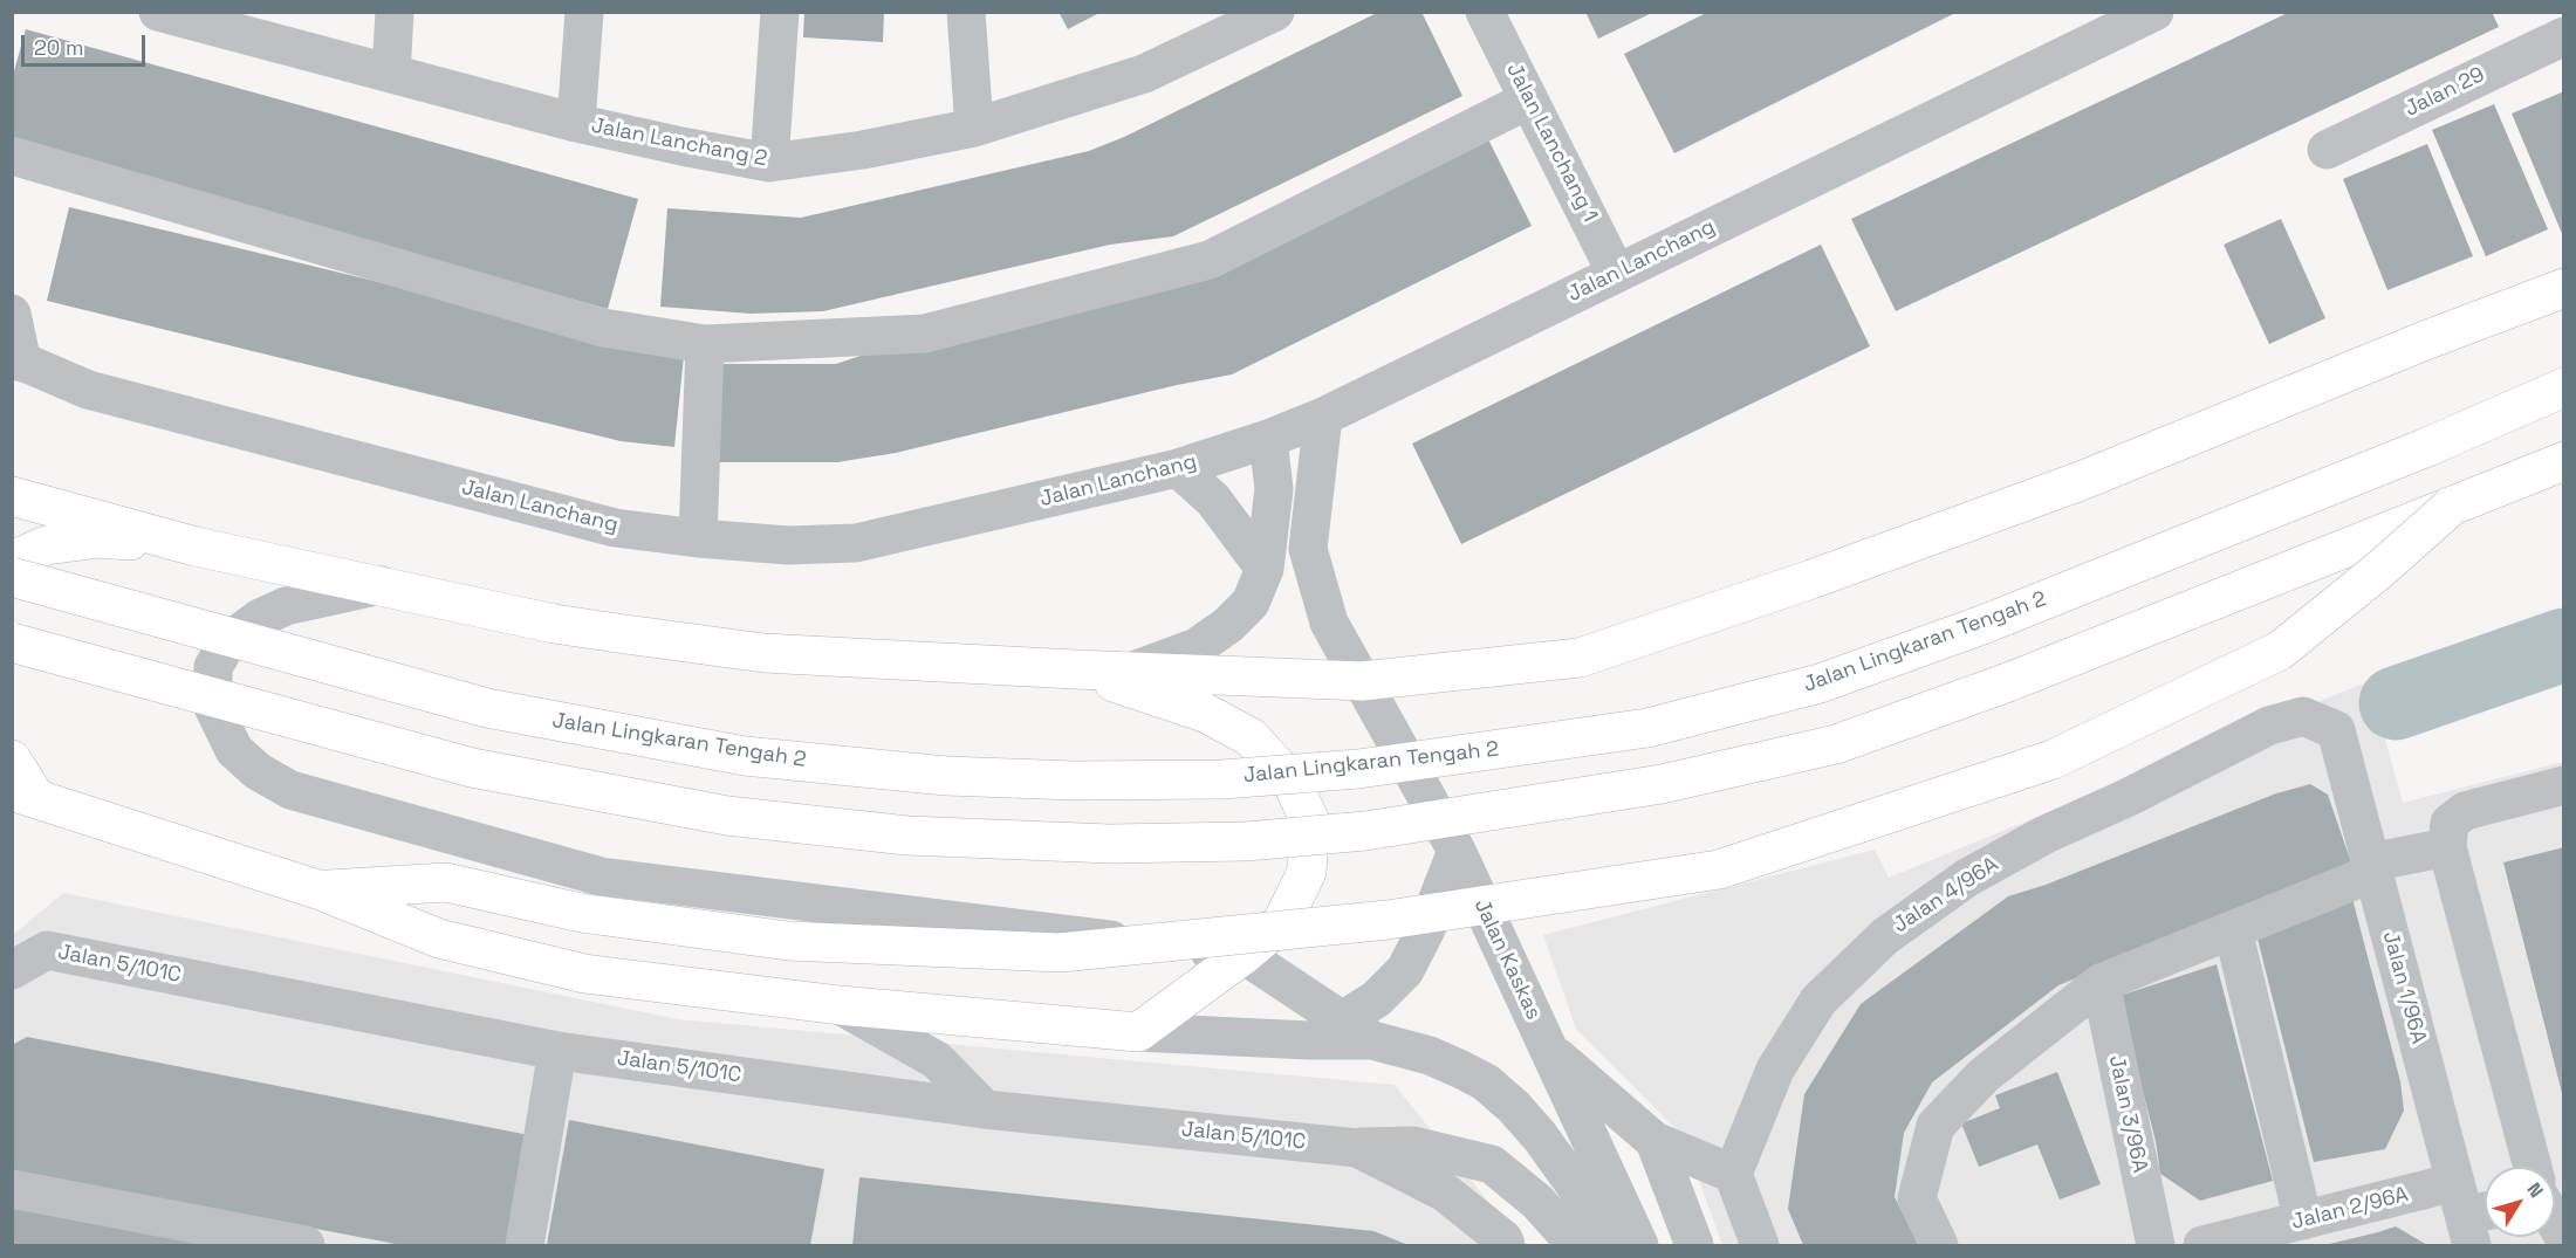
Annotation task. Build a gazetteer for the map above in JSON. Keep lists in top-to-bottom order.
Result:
{
  "streets": {
    "highway": ["Jalan Lingkaran Tengah 2"],
    "street": [
      "Jalan 29",
      "Jalan Lanchang 2",
      "Jalan Lanchang 1",
      "Jalan Lanchang",
      "Jalan 4/96A",
      "Jalan Kaskas",
      "Jalan 5/101C",
      "Jalan 1/96A",
      "Jalan 3/96A",
      "Jalan 2/96A"
    ]
  },
  "crossings": [
    ["Jalan Lanchang 1", "Jalan Lanchang"],
    ["Jalan Lanchang", "Jalan Kaskas"],
    ["Jalan 4/96A", "Jalan 1/96A"],
    ["Jalan 1/96A", "Jalan 2/96A"]
  ],
  "scale_bar": "20 m",
  "north": "top right"
}
